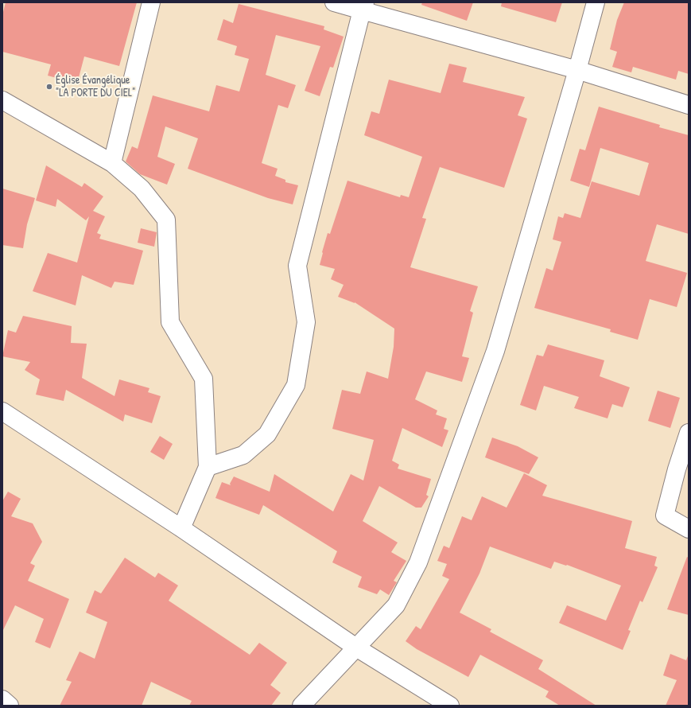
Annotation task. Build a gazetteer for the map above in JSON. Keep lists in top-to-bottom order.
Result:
{
  "places": ["Église Évangélique \"LA PORTE DU CIEL\""]
}
